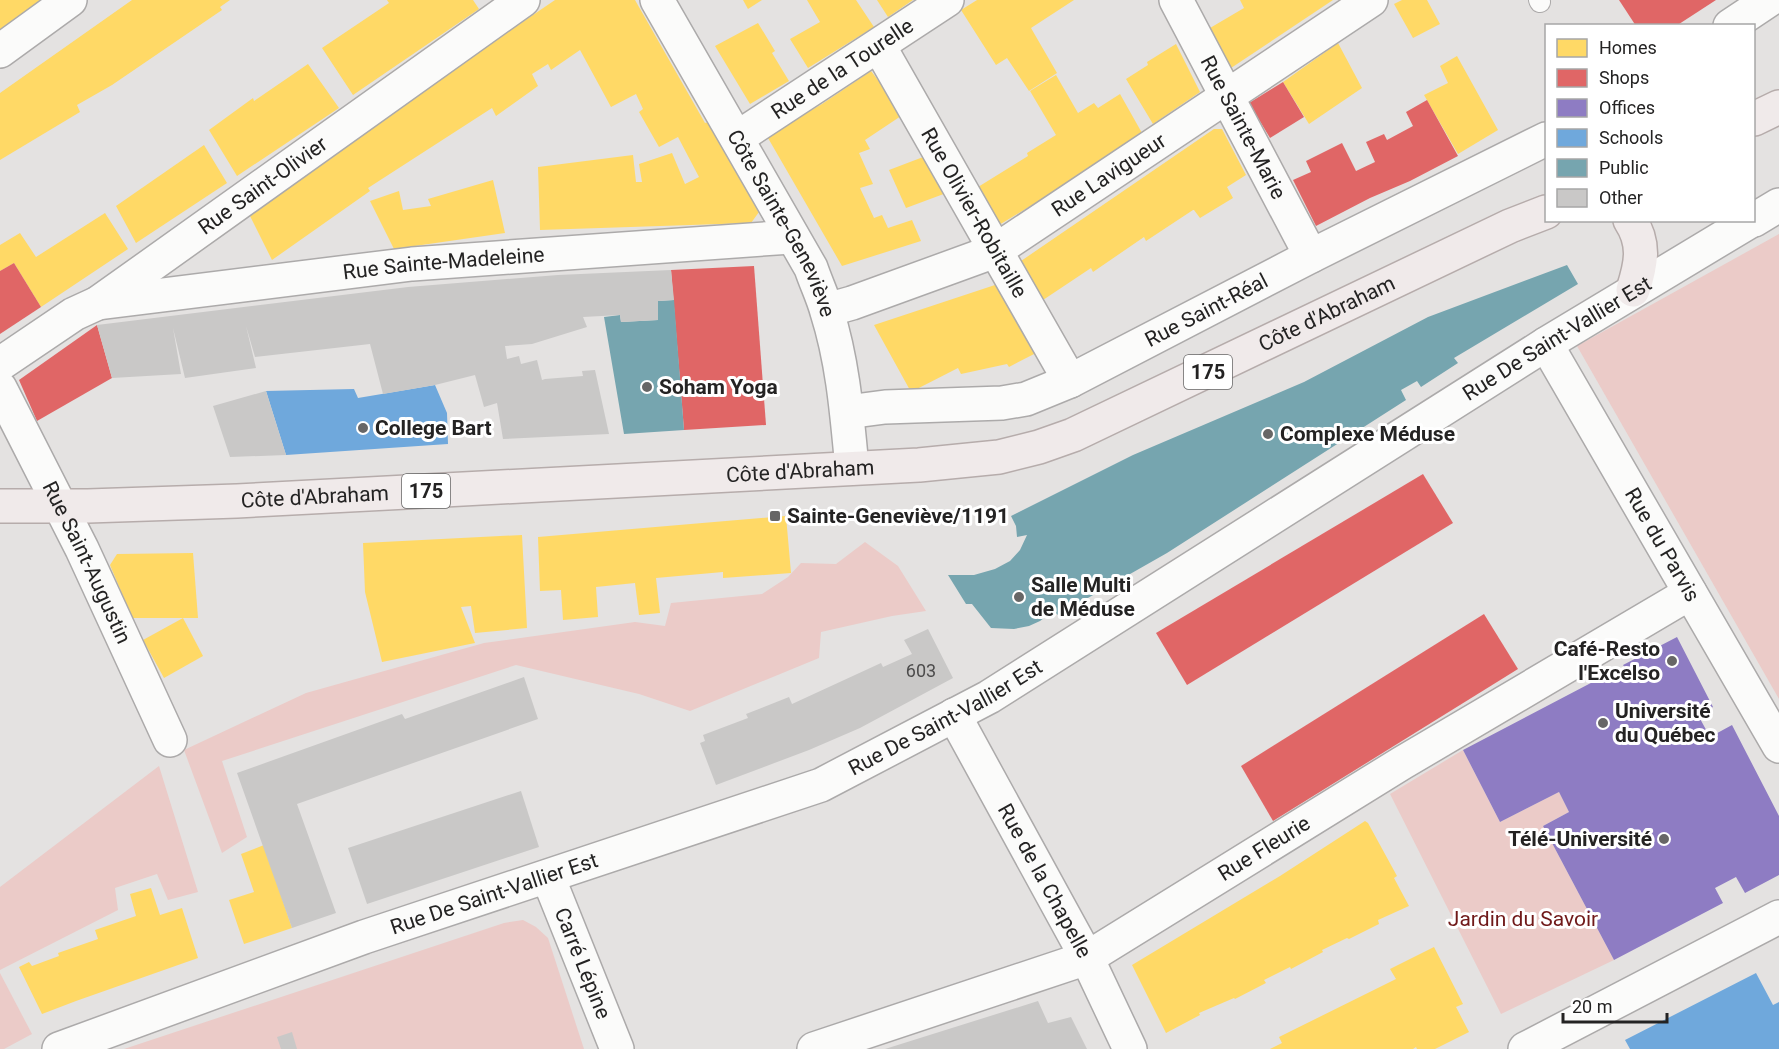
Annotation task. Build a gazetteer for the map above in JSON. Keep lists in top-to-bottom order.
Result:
{
  "streets": {
    "main road": ["Côte d'Abraham", "175"],
    "street": [
      "Rue de la Tourelle",
      "Rue Sainte-Marie",
      "Rue Lavigueur",
      "Rue Saint-Olivier",
      "Rue Olivier-Robitaille",
      "Côte Sainte-Geneviève",
      "Rue Sainte-Madeleine",
      "Rue Saint-Réal",
      "Rue De Saint-Vallier Est",
      "Rue du Parvis",
      "Rue Saint-Augustin",
      "Rue Fleurie",
      "Rue de la Chapelle",
      "Carré Lépine"
    ]
  },
  "crossings": [
    ["Rue de la Tourelle", "Rue Olivier-Robitaille"],
    ["Rue de la Tourelle", "Côte Sainte-Geneviève"],
    ["Rue Sainte-Marie", "Rue Lavigueur"],
    ["Rue Sainte-Marie", "Rue Saint-Réal"],
    ["Rue Lavigueur", "Rue Olivier-Robitaille"],
    ["Rue Lavigueur", "Côte Sainte-Geneviève"],
    ["Rue Saint-Olivier", "Rue Sainte-Madeleine"],
    ["Rue Olivier-Robitaille", "Rue Saint-Réal"],
    ["Côte Sainte-Geneviève", "Rue Sainte-Madeleine"],
    ["Côte Sainte-Geneviève", "Rue Saint-Réal"],
    ["Côte Sainte-Geneviève", "Côte d'Abraham"],
    ["Côte d'Abraham", "Rue Saint-Augustin"],
    ["Rue De Saint-Vallier Est", "Rue du Parvis"],
    ["Rue De Saint-Vallier Est", "Rue de la Chapelle"],
    ["Rue De Saint-Vallier Est", "Carré Lépine"],
    ["Rue du Parvis", "Rue Fleurie"],
    ["Rue Fleurie", "Rue de la Chapelle"]
  ],
  "parks": ["Jardin du Savoir"],
  "places": {
    "other": [
      "Soham Yoga",
      "College Bart",
      "Complexe Méduse",
      "Salle Multi de Méduse",
      "Café-Resto l'Excelso",
      "Université du Québec",
      "Télé-Université"
    ],
    "transit": ["Sainte-Geneviève/1191"]
  },
  "house_numbers": ["603"],
  "legend": [
    "Homes",
    "Shops",
    "Offices",
    "Schools",
    "Public",
    "Other"
  ],
  "scale_bar": "20 m"
}
